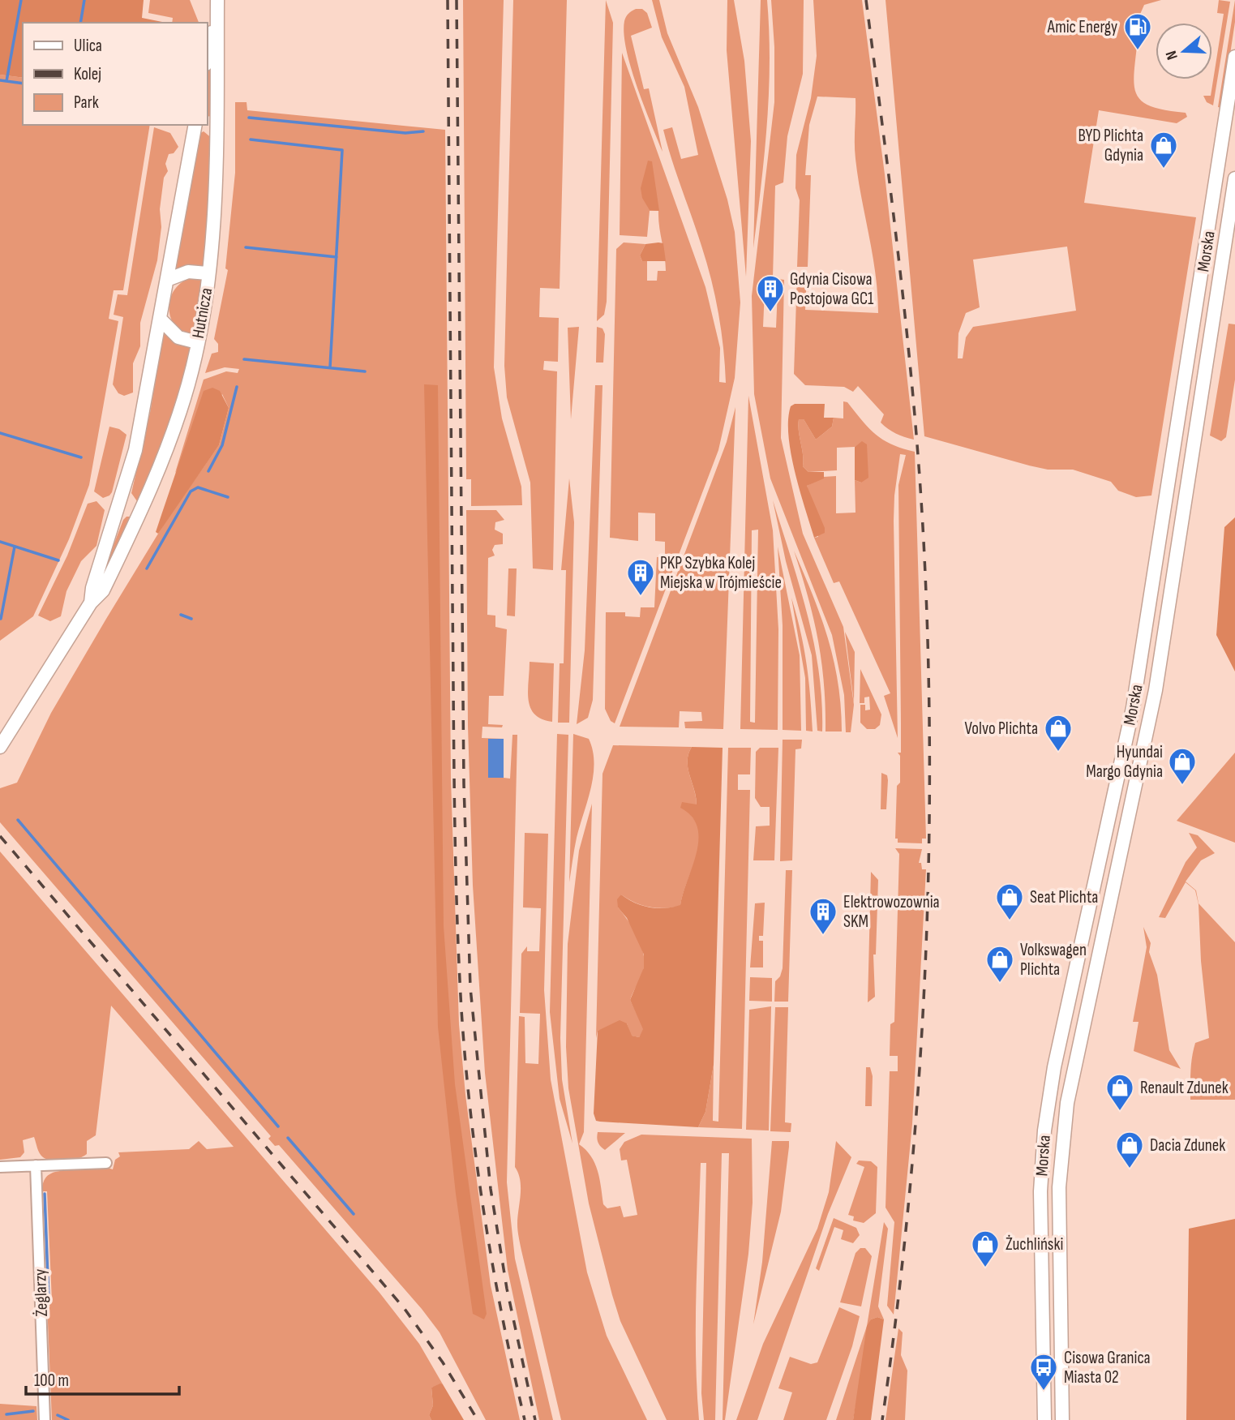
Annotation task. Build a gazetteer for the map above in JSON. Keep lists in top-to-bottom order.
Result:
{
  "streets": {
    "main road": ["Morska", "Hutnicza"],
    "street": ["Żeglarzy"]
  },
  "places": {
    "fuel station": ["Amic Energy"],
    "shop": [
      "BYD Plichta Gdynia",
      "Volvo Plichta",
      "Hyundai Margo Gdynia",
      "Seat Plichta",
      "Volkswagen Plichta",
      "Renault Zdunek",
      "Dacia Zdunek",
      "Żuchliński"
    ],
    "building": ["Gdynia Cisowa Postojowa GC1", "PKP Szybka Kolej Miejska w Trójmieście", "Elektrowozownia SKM"],
    "bus stop": ["Cisowa Granica Miasta 02"]
  },
  "legend": ["Ulica", "Kolej", "Park"],
  "scale_bar": "100 m",
  "north": "left"
}
